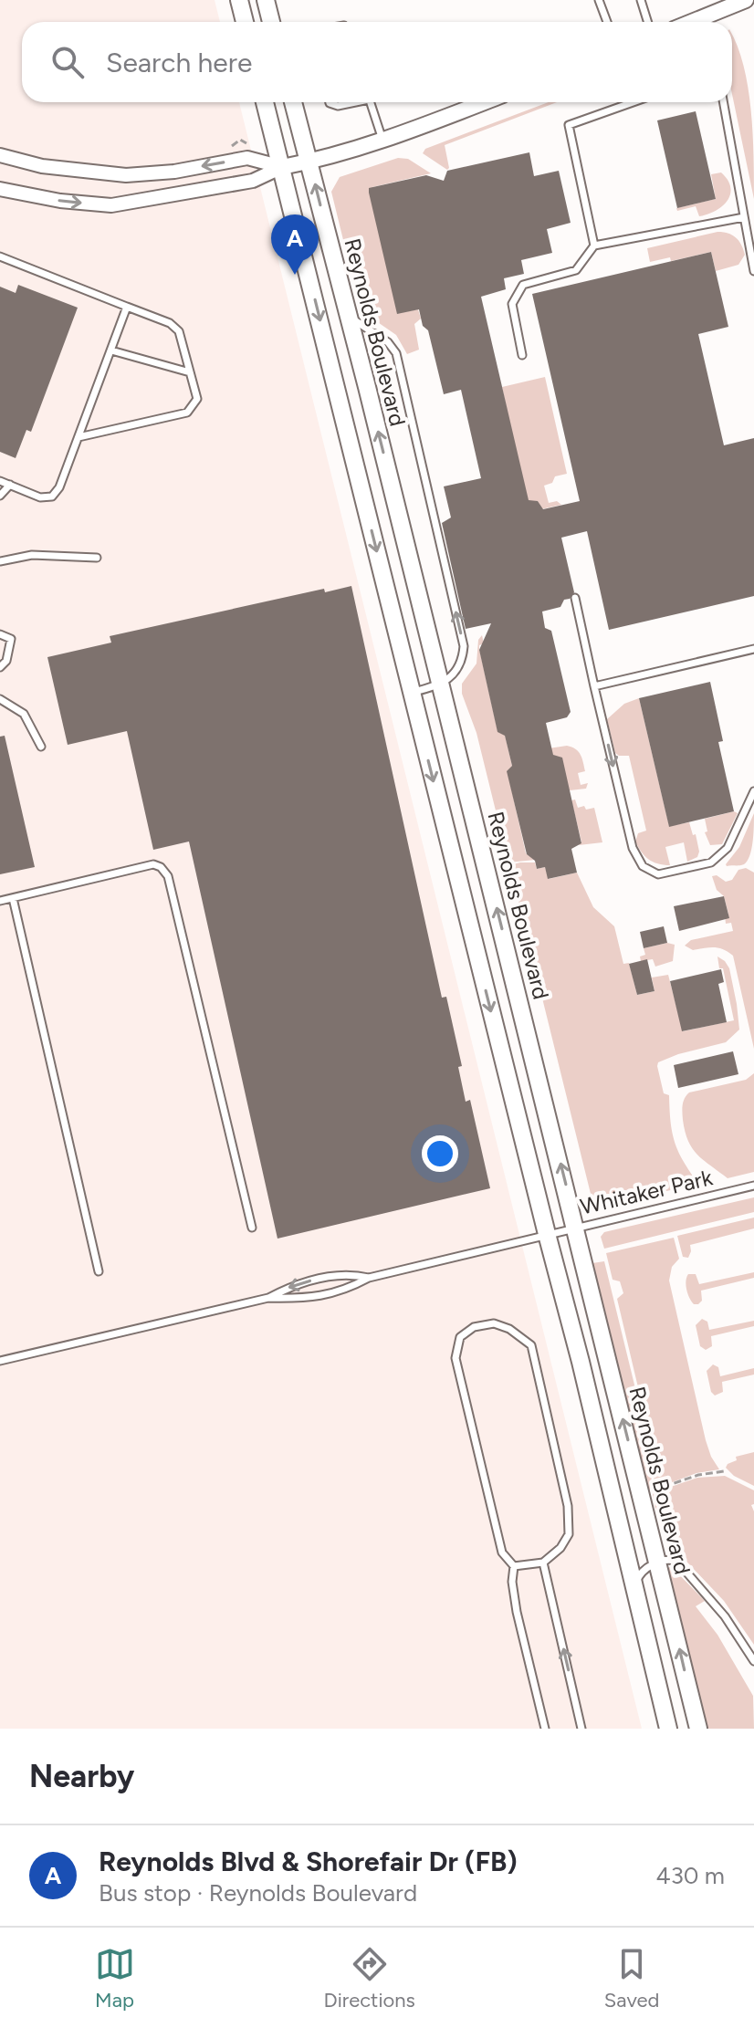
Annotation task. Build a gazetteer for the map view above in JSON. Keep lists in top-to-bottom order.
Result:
{
  "streets": {
    "main road": ["Reynolds Boulevard"],
    "lane": ["Whitaker Park"]
  },
  "crossings": [
    ["Reynolds Boulevard", "Whitaker Park"]
  ],
  "page": {
    "search": "Search here",
    "pins": "A",
    "heading": "Nearby",
    "list": [
      {
        "mark": "A",
        "name": "Reynolds Blvd & Shorefair Dr (FB)",
        "note": "Bus stop · Reynolds Boulevard",
        "value": "430 m"
      }
    ],
    "nav": ["Map", "Directions", "Saved"]
  }
}
